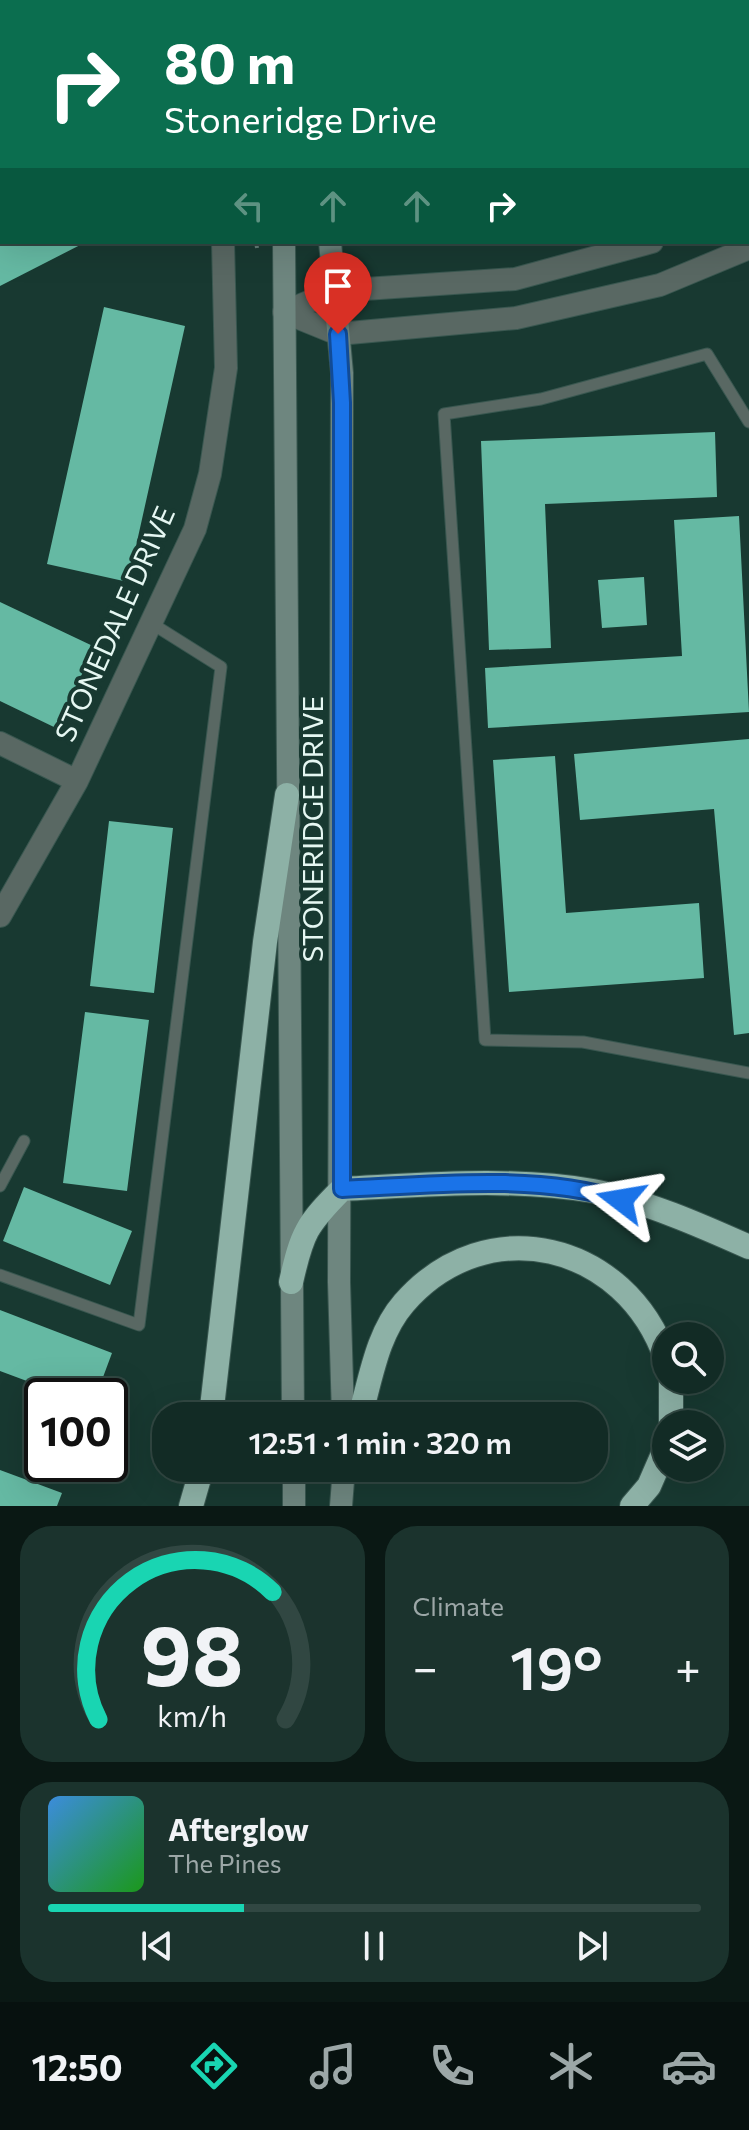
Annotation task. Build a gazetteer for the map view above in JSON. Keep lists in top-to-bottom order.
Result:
{
  "streets": {
    "main road": ["STONERIDGE DRIVE"],
    "street": ["STONEDALE DRIVE"]
  },
  "page": {
    "turn": ["80 m", "Stoneridge Drive"],
    "limit": "100",
    "trip": "12:51 · 1 min · 320 m",
    "tile": "Climate",
    "heat": ["−", "19°", "+"],
    "song": ["Afterglow", "The Pines"],
    "tabs": "12:50",
    "gauge": ["98", "km/h"]
  }
}
